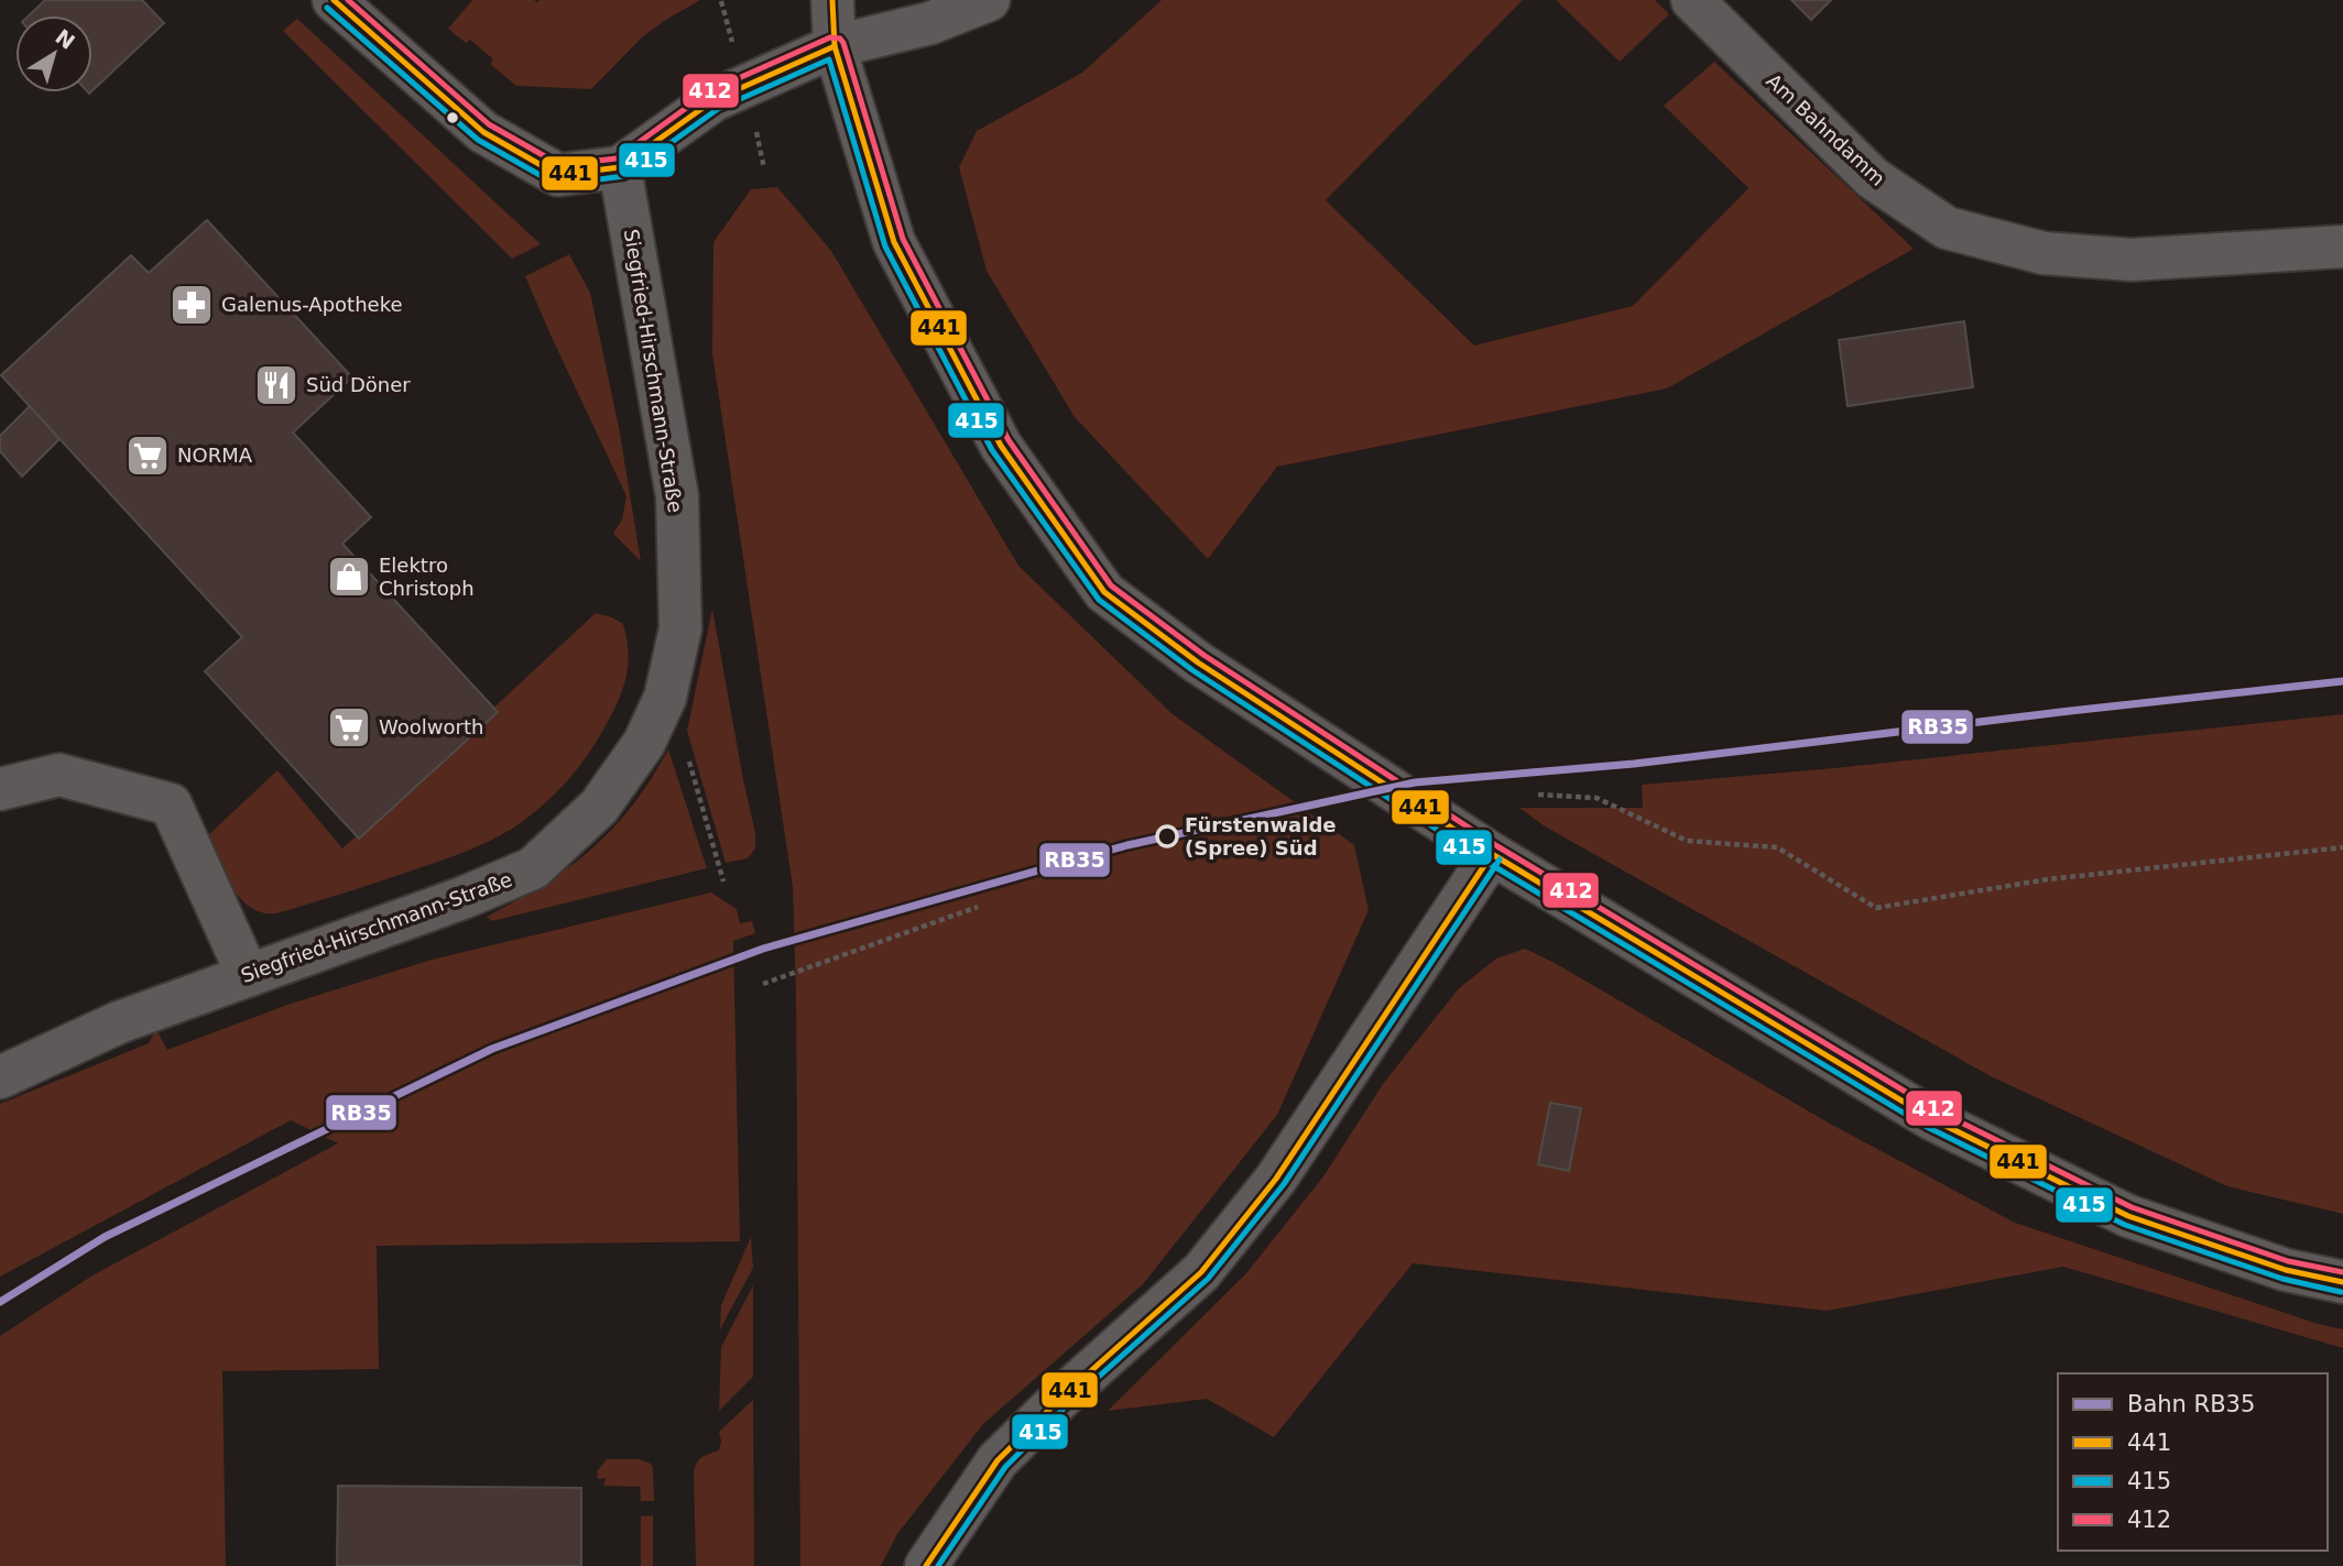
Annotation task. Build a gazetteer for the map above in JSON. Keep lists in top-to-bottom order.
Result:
{
  "streets": {
    "street": ["Am Bahndamm", "Siegfried-Hirschmann-Straße"]
  },
  "places": {
    "pharmacy": ["Galenus-Apotheke"],
    "restaurant": ["Süd Döner"],
    "supermarket": ["NORMA", "Woolworth"],
    "shop": ["Elektro Christoph"],
    "other": ["Fürstenwalde (Spree) Süd"]
  },
  "lines": [
    "transit line 441",
    "transit line 412",
    "transit line 415",
    "rail line RB35"
  ],
  "legend": [
    "Bahn RB35",
    "441",
    "415",
    "412"
  ],
  "north": "top right"
}
